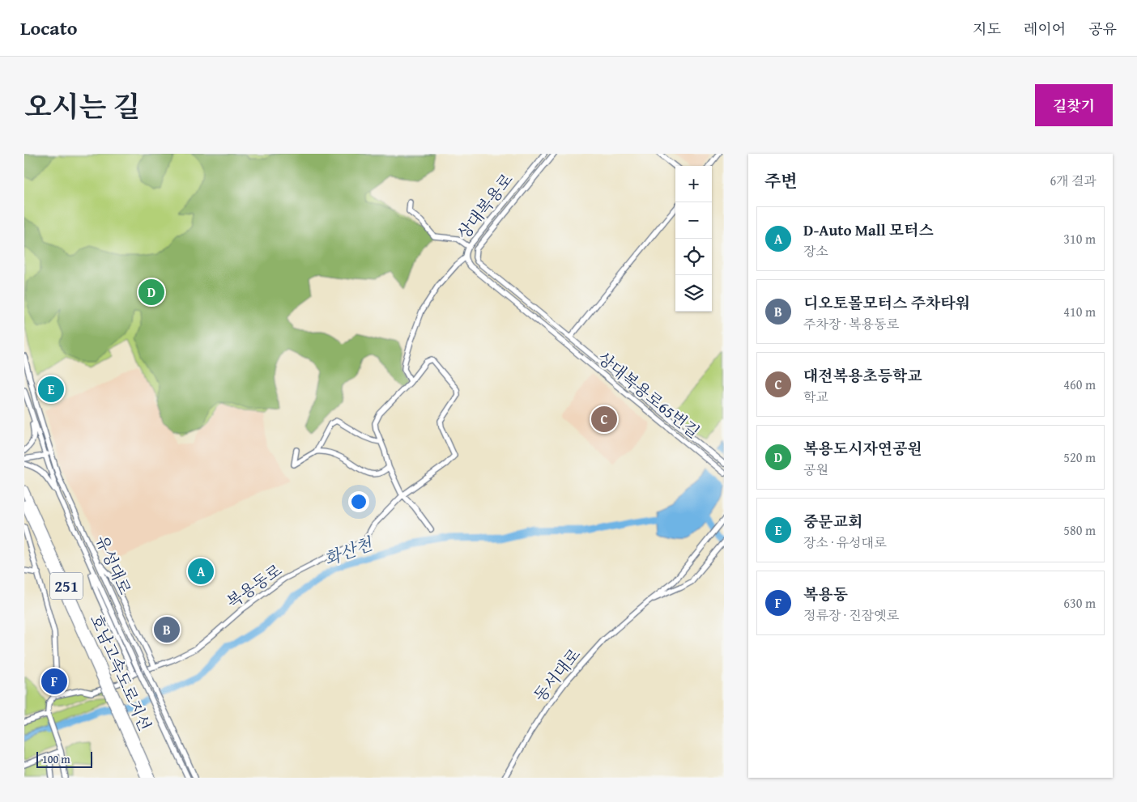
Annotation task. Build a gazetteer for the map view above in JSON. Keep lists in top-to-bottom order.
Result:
{
  "streets": {
    "highway": ["251", "호남고속도로지선"],
    "street": [
      "상대복용로",
      "상대복용로65번길",
      "유성대로",
      "복용동로",
      "동서대로"
    ]
  },
  "crossings": [
    ["상대복용로", "상대복용로65번길"]
  ],
  "water": ["화산천"],
  "scale_bar": "100 m",
  "page": {
    "header": "Locato",
    "nav": ["지도", "레이어", "공유"],
    "title": "오시는 길",
    "buttons": "길찾기",
    "heading": ["주변", "6개 결과"],
    "map_buttons": ["+", "−"],
    "list": [
      {
        "mark": "A",
        "name": "D-Auto Mall 모터스",
        "note": "장소",
        "value": "310 m"
      },
      {
        "mark": "B",
        "name": "디오토몰모터스 주차타워",
        "note": "주차장 · 복용동로",
        "value": "410 m"
      },
      {
        "mark": "C",
        "name": "대전복용초등학교",
        "note": "학교",
        "value": "460 m"
      },
      {
        "mark": "D",
        "name": "복용도시자연공원",
        "note": "공원",
        "value": "520 m"
      },
      {
        "mark": "E",
        "name": "중문교회",
        "note": "장소 · 유성대로",
        "value": "580 m"
      },
      {
        "mark": "F",
        "name": "복용동",
        "note": "정류장 · 진잠옛로",
        "value": "630 m"
      }
    ],
    "pins": [
      "D",
      "E",
      "C",
      "A",
      "B",
      "F"
    ],
    "scale": "100 m"
  }
}
